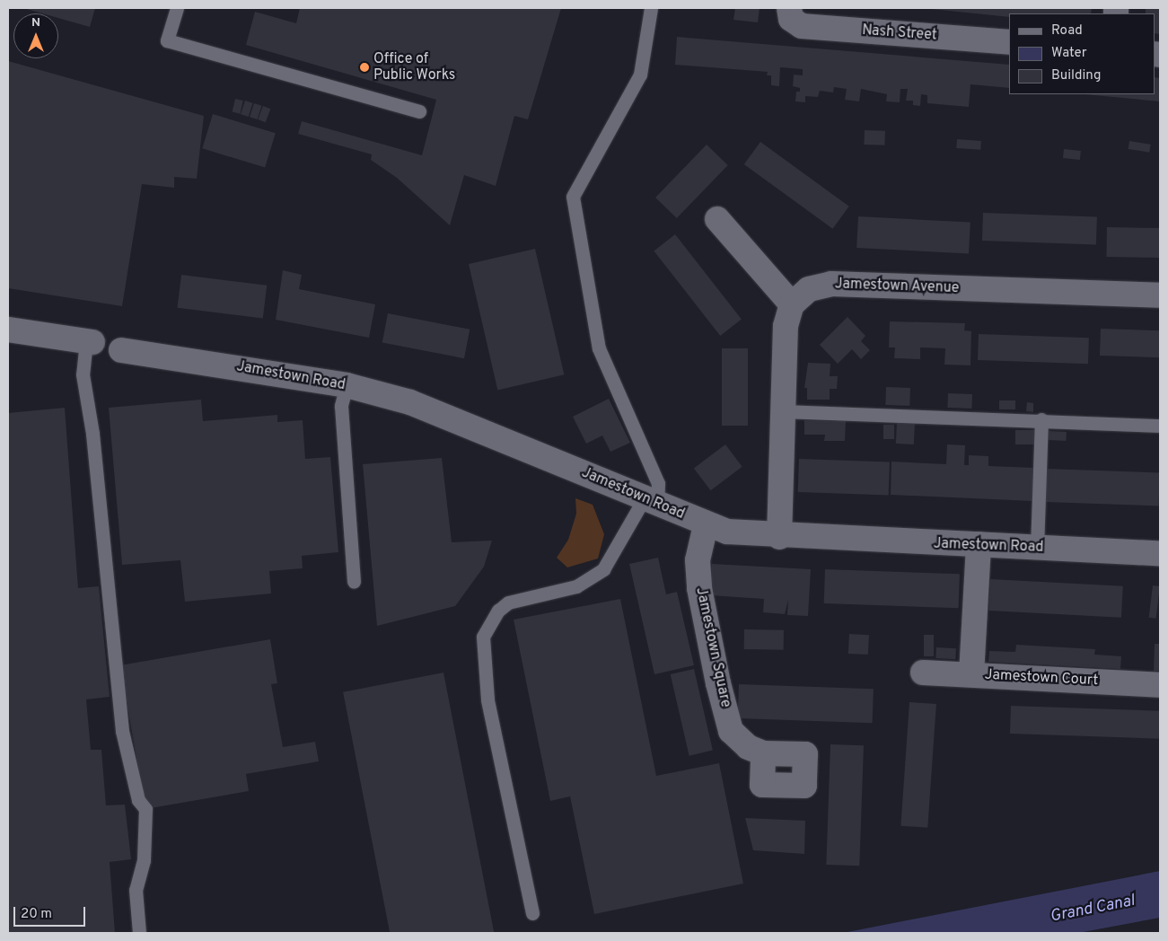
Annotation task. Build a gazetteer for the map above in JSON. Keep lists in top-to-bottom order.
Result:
{
  "streets": {
    "street": [
      "Nash Street",
      "Jamestown Avenue",
      "Jamestown Road",
      "Jamestown Square",
      "Jamestown Court"
    ]
  },
  "crossings": [
    ["Jamestown Road", "Jamestown Square"]
  ],
  "water": ["Grand Canal"],
  "places": ["Office of Public Works"],
  "legend": ["Road", "Water", "Building"],
  "scale_bar": "20 m",
  "north": "top"
}
